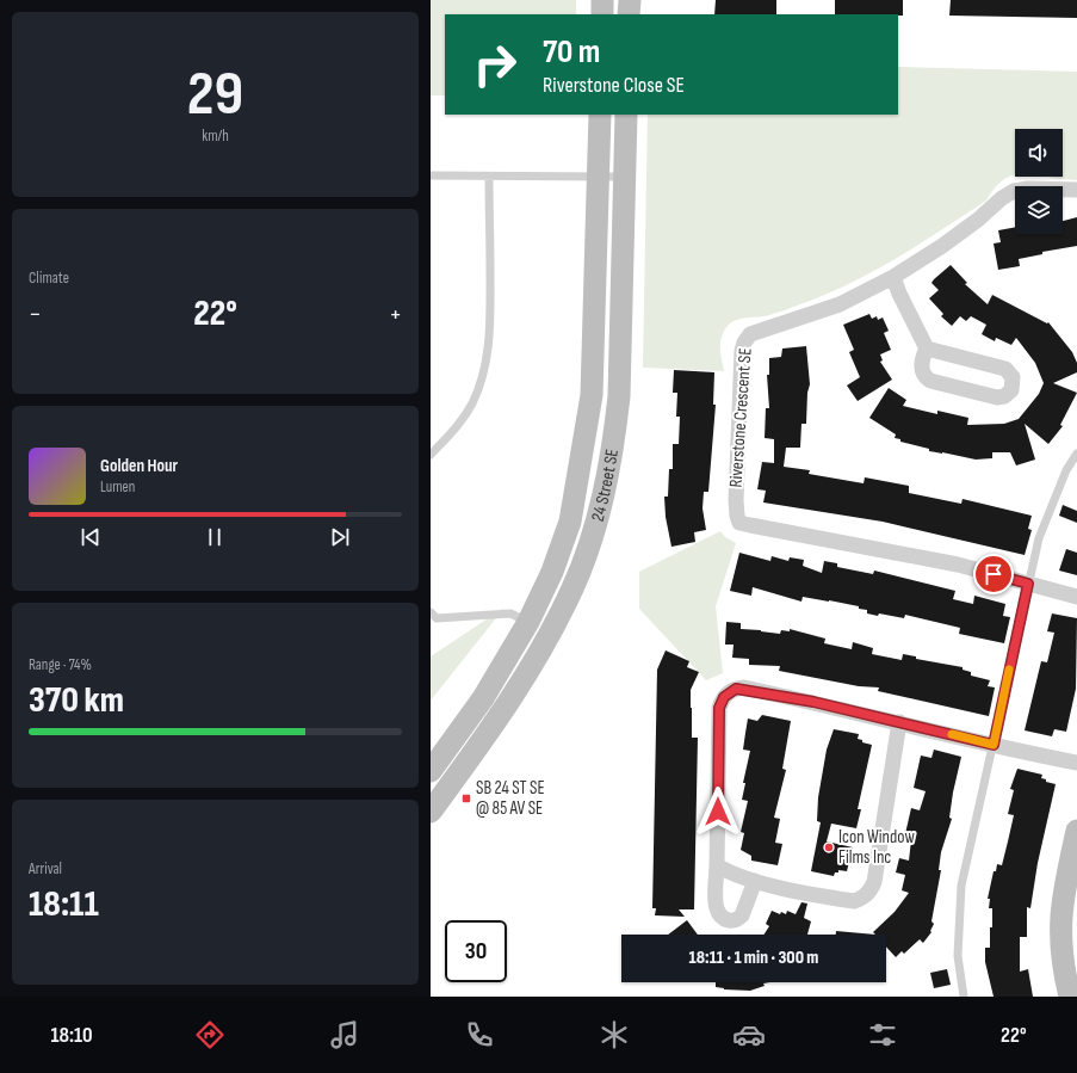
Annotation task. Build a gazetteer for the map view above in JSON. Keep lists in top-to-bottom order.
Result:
{
  "streets": {
    "main road": ["24 Street SE"],
    "street": ["Riverstone Crescent SE"]
  },
  "places": {
    "transit": ["SB 24 ST SE @ 85 AV SE"],
    "other": ["Icon Window Films Inc"]
  },
  "page": {
    "tile": [
      ["29", "km/h"],
      "Climate",
      ["Range · 74%", "370 km"],
      ["Arrival", "18:11"]
    ],
    "turn": ["70 m", "Riverstone Close SE"],
    "heat": ["−", "22°", "+"],
    "song": ["Golden Hour", "Lumen"],
    "limit": "30",
    "trip": "18:11 · 1 min · 300 m",
    "tabs": ["18:10", "22°"]
  }
}
